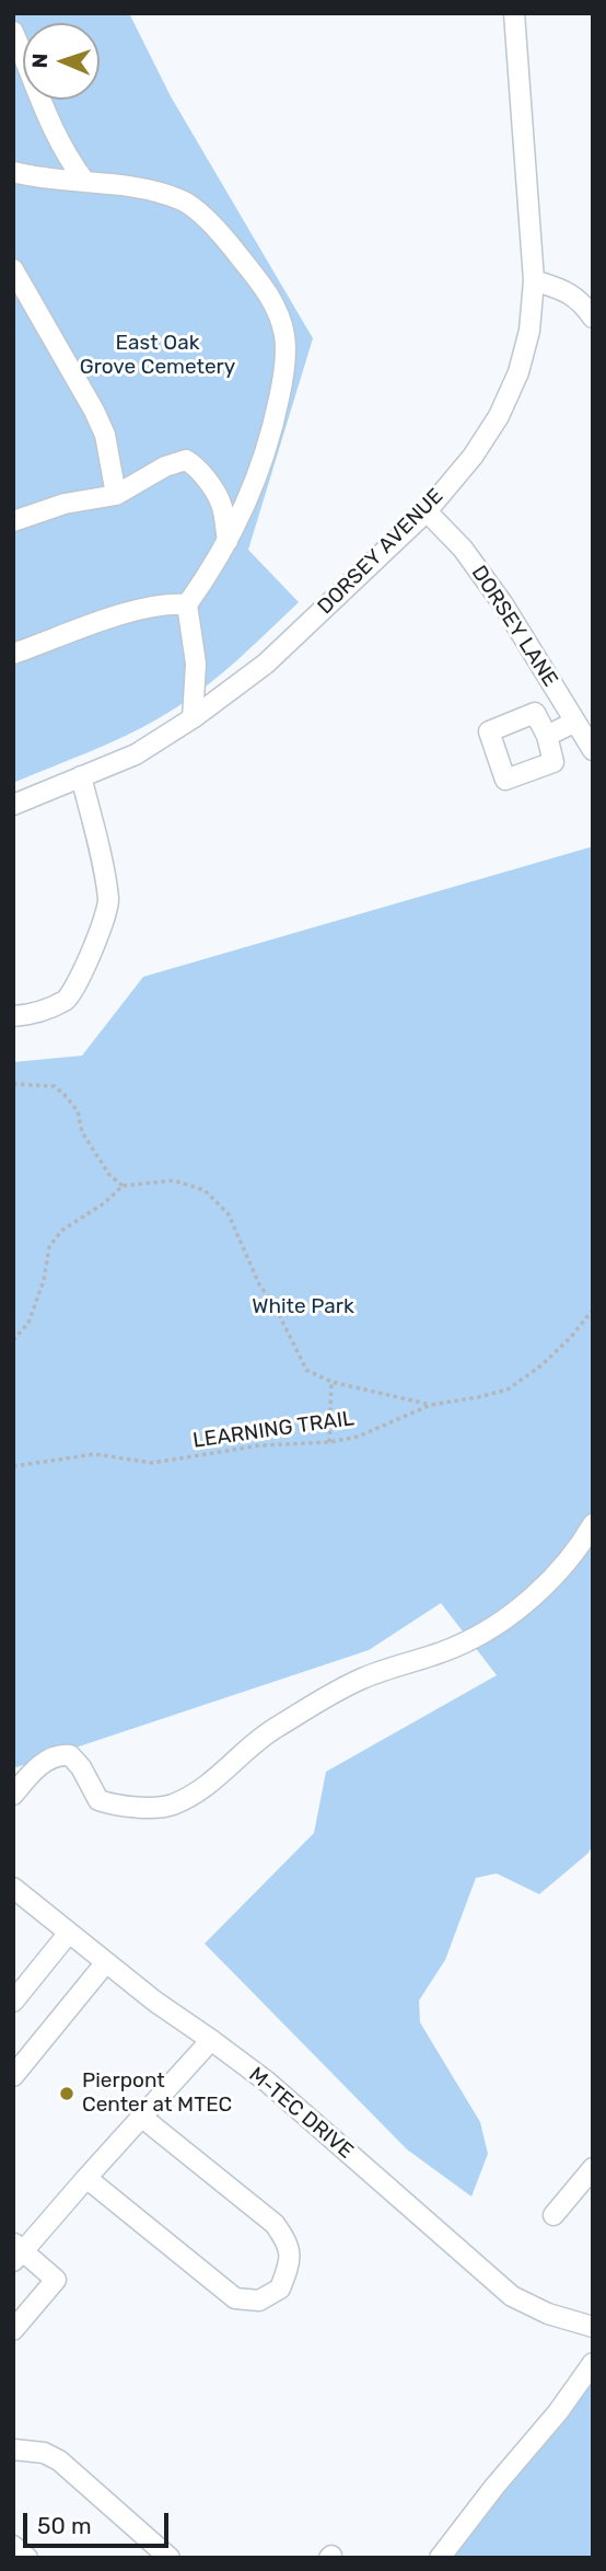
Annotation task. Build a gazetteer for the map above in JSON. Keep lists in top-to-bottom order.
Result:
{
  "streets": {
    "street": ["DORSEY AVENUE", "DORSEY LANE", "M-TEC DRIVE"],
    "path": ["LEARNING TRAIL"]
  },
  "crossings": [
    ["DORSEY AVENUE", "DORSEY LANE"]
  ],
  "parks": ["East Oak Grove Cemetery", "White Park"],
  "places": ["Pierpont Center at MTEC"],
  "scale_bar": "50 m",
  "north": "left"
}
